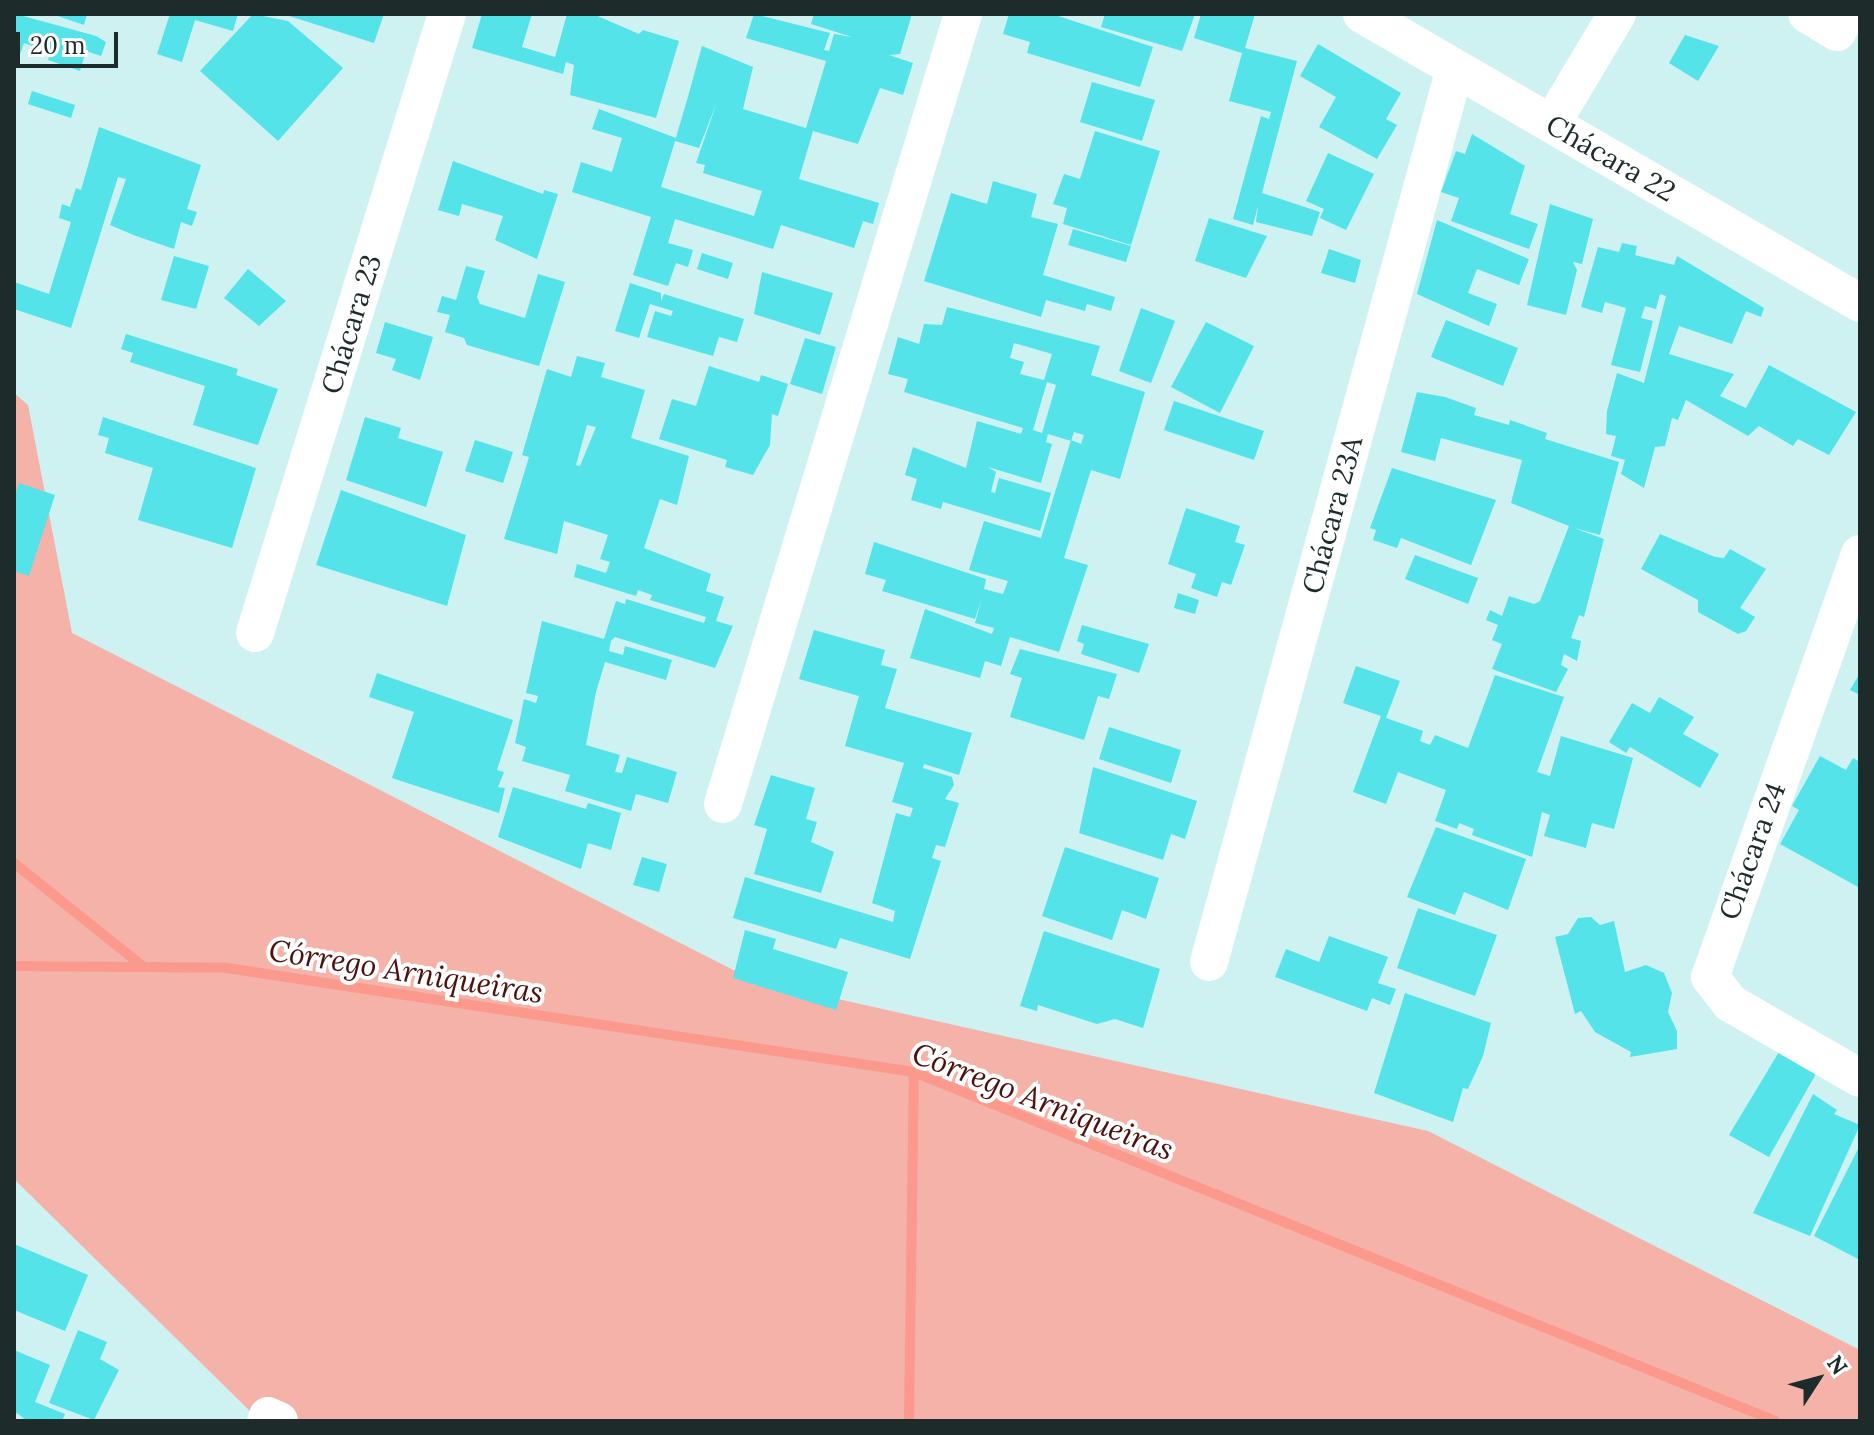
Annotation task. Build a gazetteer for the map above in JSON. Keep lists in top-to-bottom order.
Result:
{
  "streets": {
    "street": [
      "Chácara 22",
      "Chácara 23",
      "Chácara 23A",
      "Chácara 24"
    ]
  },
  "crossings": [
    ["Chácara 22", "Chácara 23A"]
  ],
  "water": ["Córrego Arniqueiras"],
  "scale_bar": "20 m",
  "north": "top right"
}
